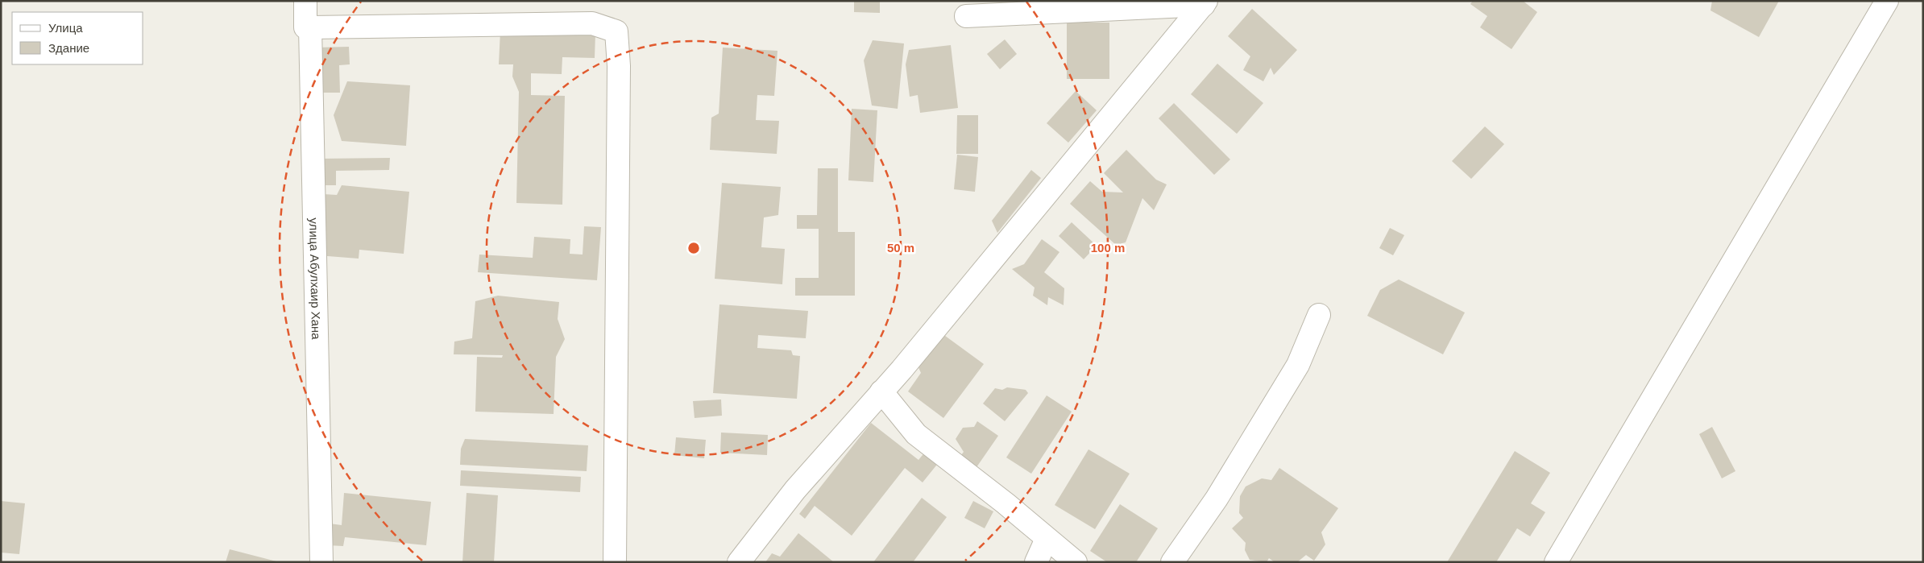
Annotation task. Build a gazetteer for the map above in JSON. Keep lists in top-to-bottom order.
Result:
{
  "streets": {
    "street": ["улица Абулхаир Хана"]
  },
  "legend": ["Улица", "Здание"],
  "rings": ["50 m", "100 m"]
}
